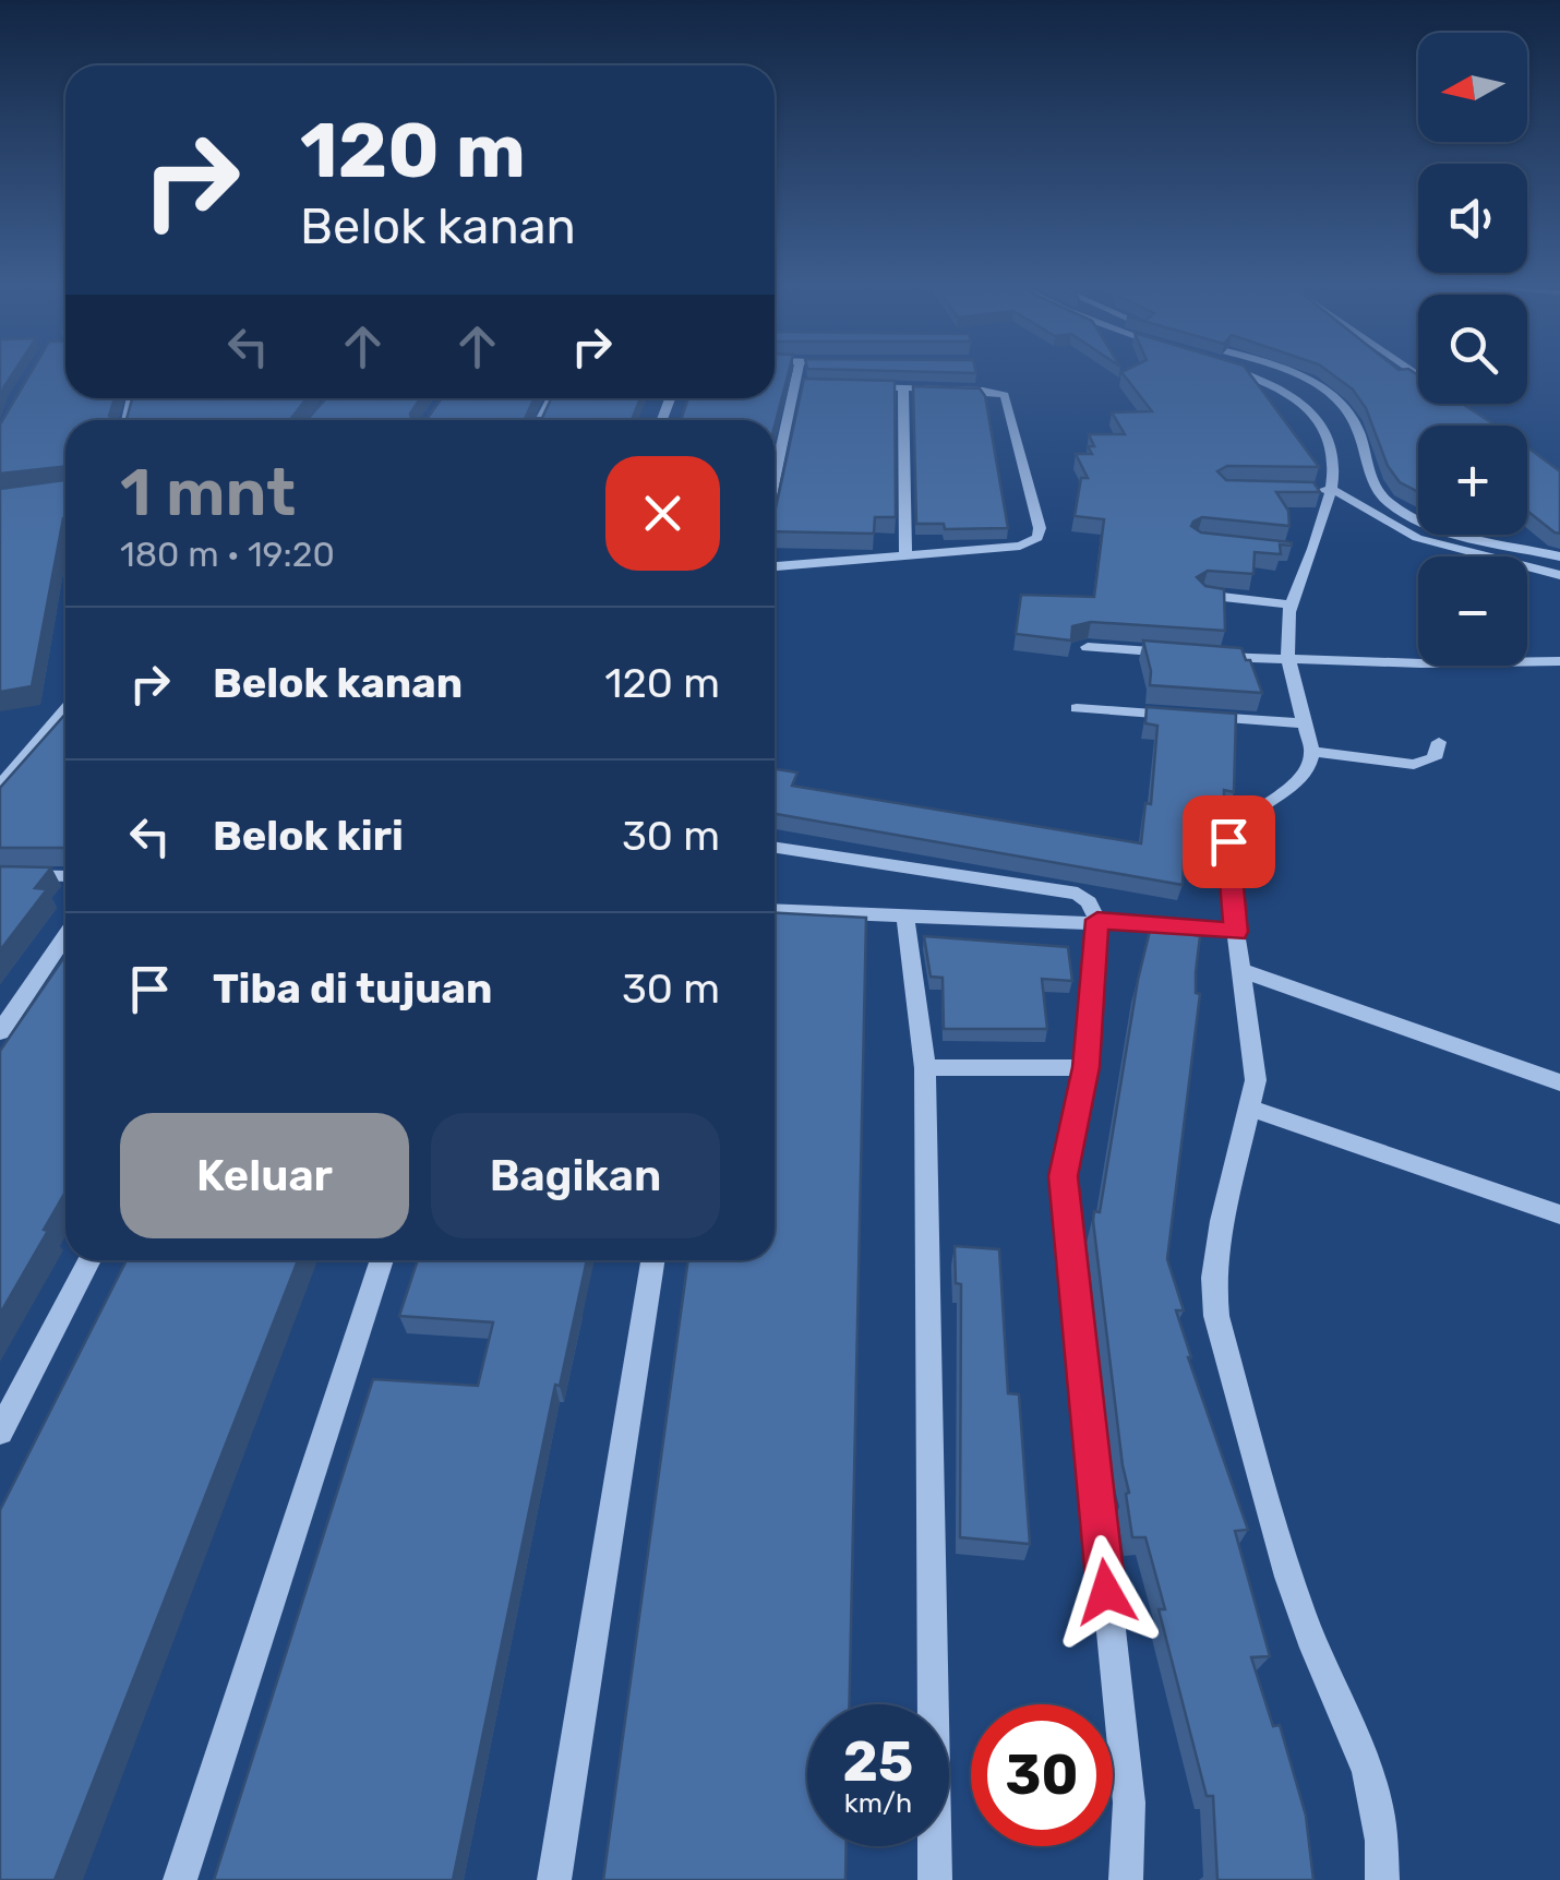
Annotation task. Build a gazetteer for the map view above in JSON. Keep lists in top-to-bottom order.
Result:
{
  "north": "left",
  "page": {
    "map_buttons": ["+", "−"],
    "turn": ["120 m", "Belok kanan"],
    "heading": ["1 mnt", "180 m · 19:20"],
    "list": [
      {
        "name": "Belok kanan",
        "value": "120 m"
      },
      {
        "name": "Belok kiri",
        "value": "30 m"
      },
      {
        "name": "Tiba di tujuan",
        "value": "30 m"
      }
    ],
    "buttons": ["Keluar", "Bagikan"],
    "speed": "25 km/h",
    "limit": "30"
  }
}
